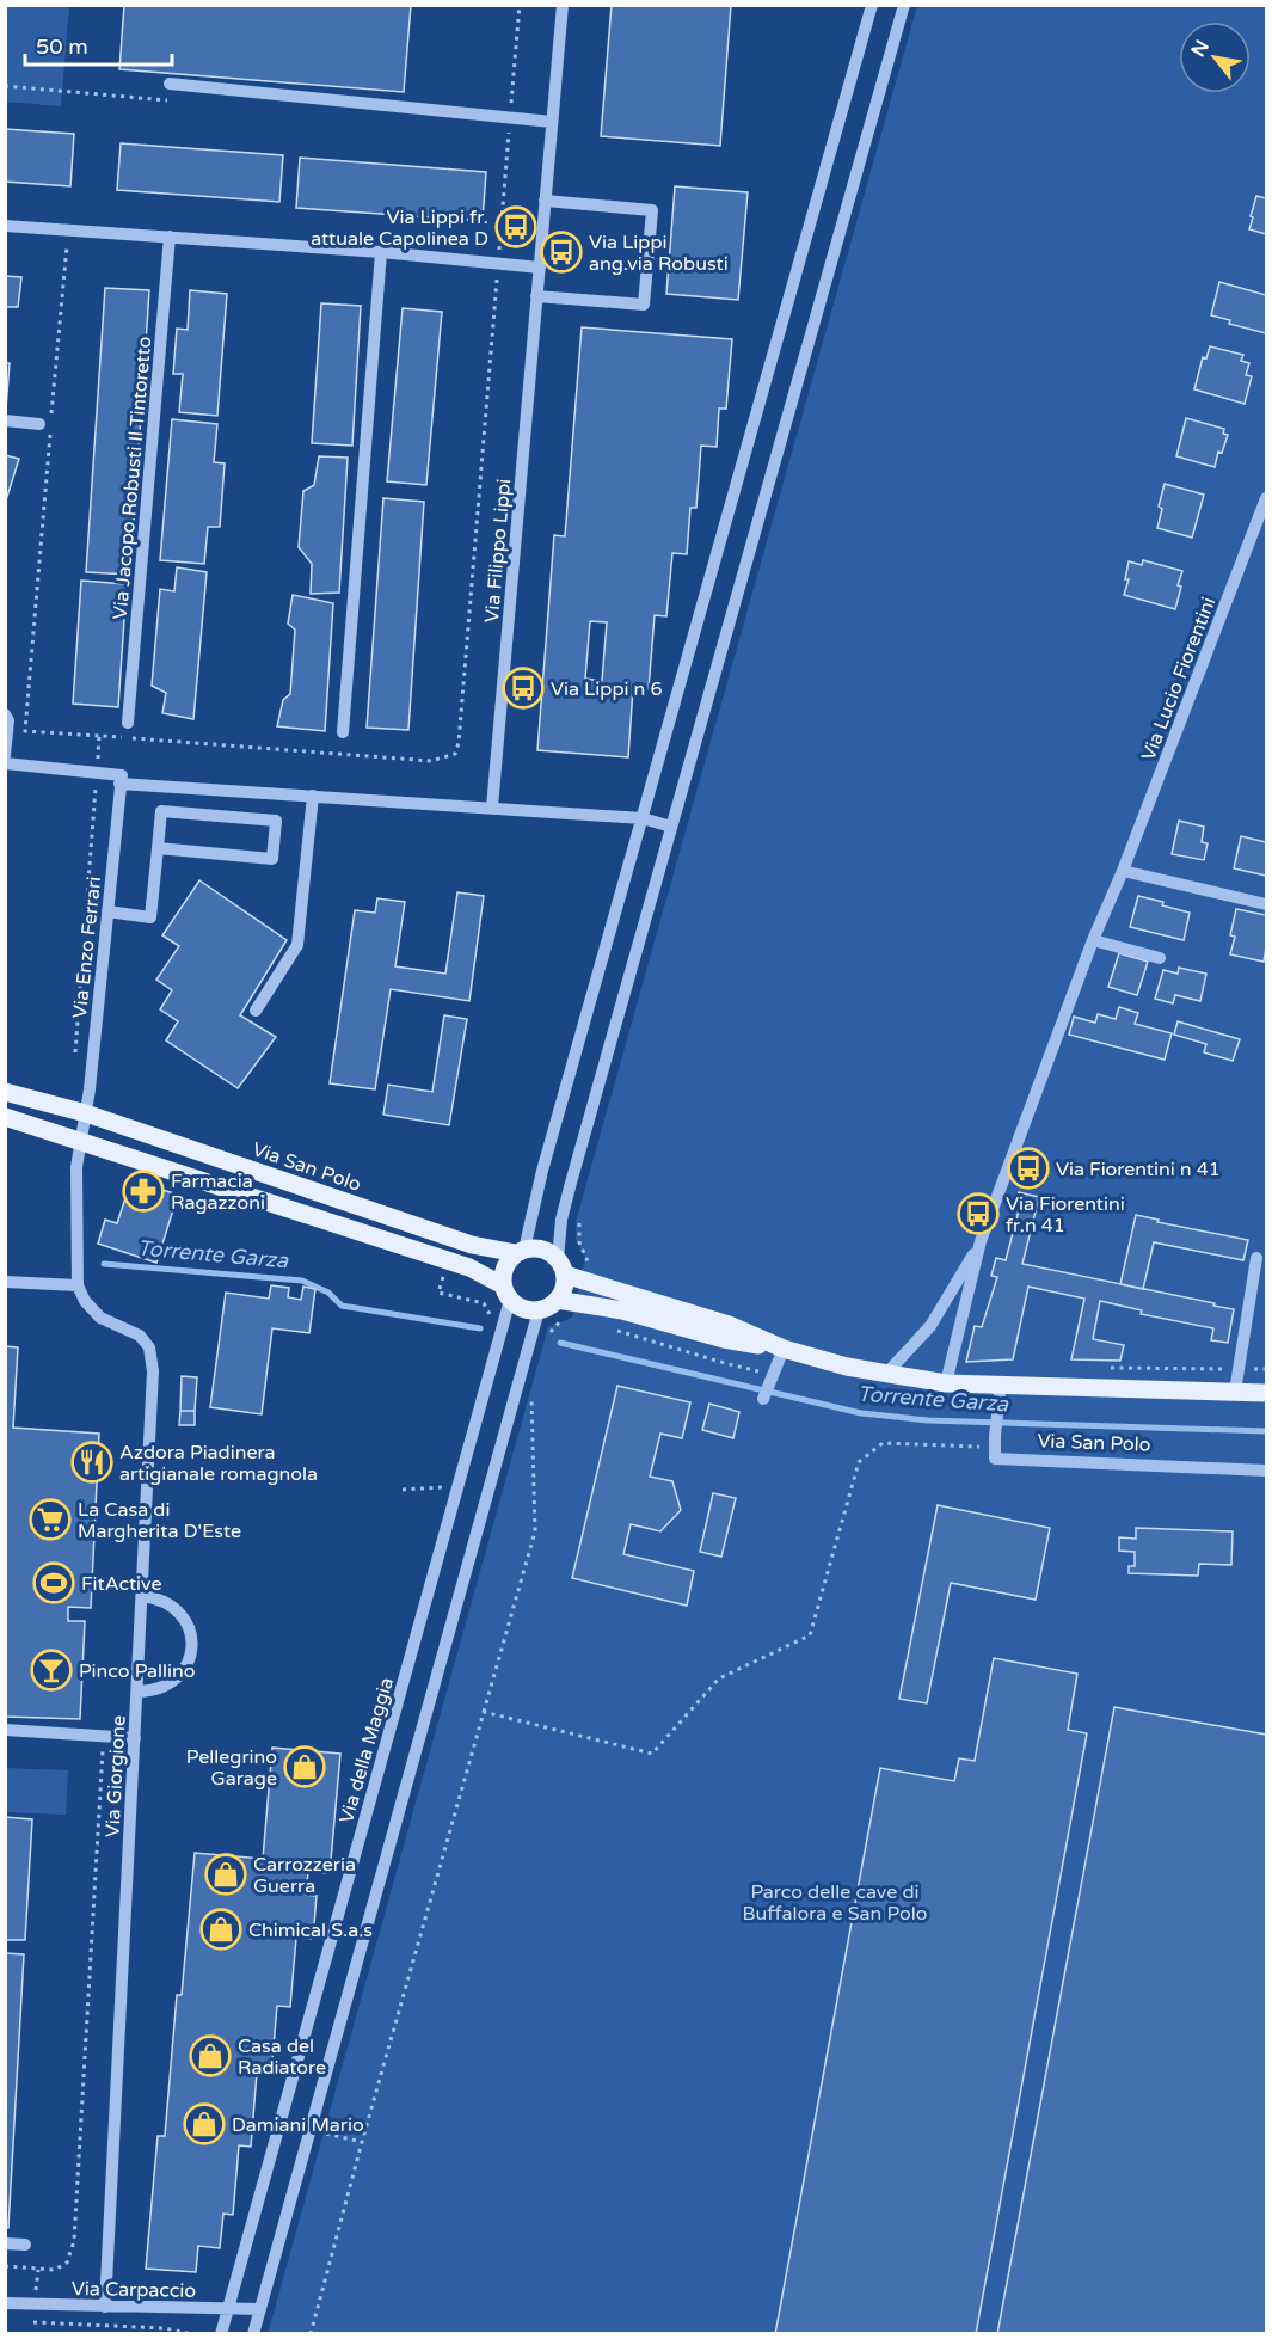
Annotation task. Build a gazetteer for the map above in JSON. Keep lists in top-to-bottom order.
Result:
{
  "streets": {
    "main road": ["Via San Polo"],
    "street": [
      "Via Jacopo Robusti Il Tintoretto",
      "Via Filippo Lippi",
      "Via Lucio Fiorentini",
      "Via Enzo Ferrari",
      "Via della Maggia",
      "Via Giorgione",
      "Via Carpaccio"
    ]
  },
  "crossings": [
    ["Via Lucio Fiorentini", "Via San Polo"],
    ["Via Enzo Ferrari", "Via San Polo"],
    ["Via San Polo", "Via della Maggia"],
    ["Via della Maggia", "Via Carpaccio"],
    ["Via Giorgione", "Via Carpaccio"]
  ],
  "water": ["Torrente Garza"],
  "parks": ["Parco delle cave di Buffalora e San Polo"],
  "places": {
    "bus stop": [
      "Via Lippi fr. attuale Capolinea D",
      "Via Lippi ang.via Robusti",
      "Via Lippi n 6",
      "Via Fiorentini n 41",
      "Via Fiorentini fr.n 41"
    ],
    "pharmacy": ["Farmacia Ragazzoni"],
    "restaurant": ["Azdora Piadinera artigianale romagnola"],
    "supermarket": ["La Casa di Margherita D'Este"],
    "sports": ["FitActive"],
    "bar": ["Pinco Pallino"],
    "shop": [
      "Pellegrino Garage",
      "Carrozzeria Guerra",
      "Chimical S.a.s",
      "Casa del Radiatore",
      "Damiani Mario"
    ]
  },
  "scale_bar": "50 m",
  "north": "top left"
}
